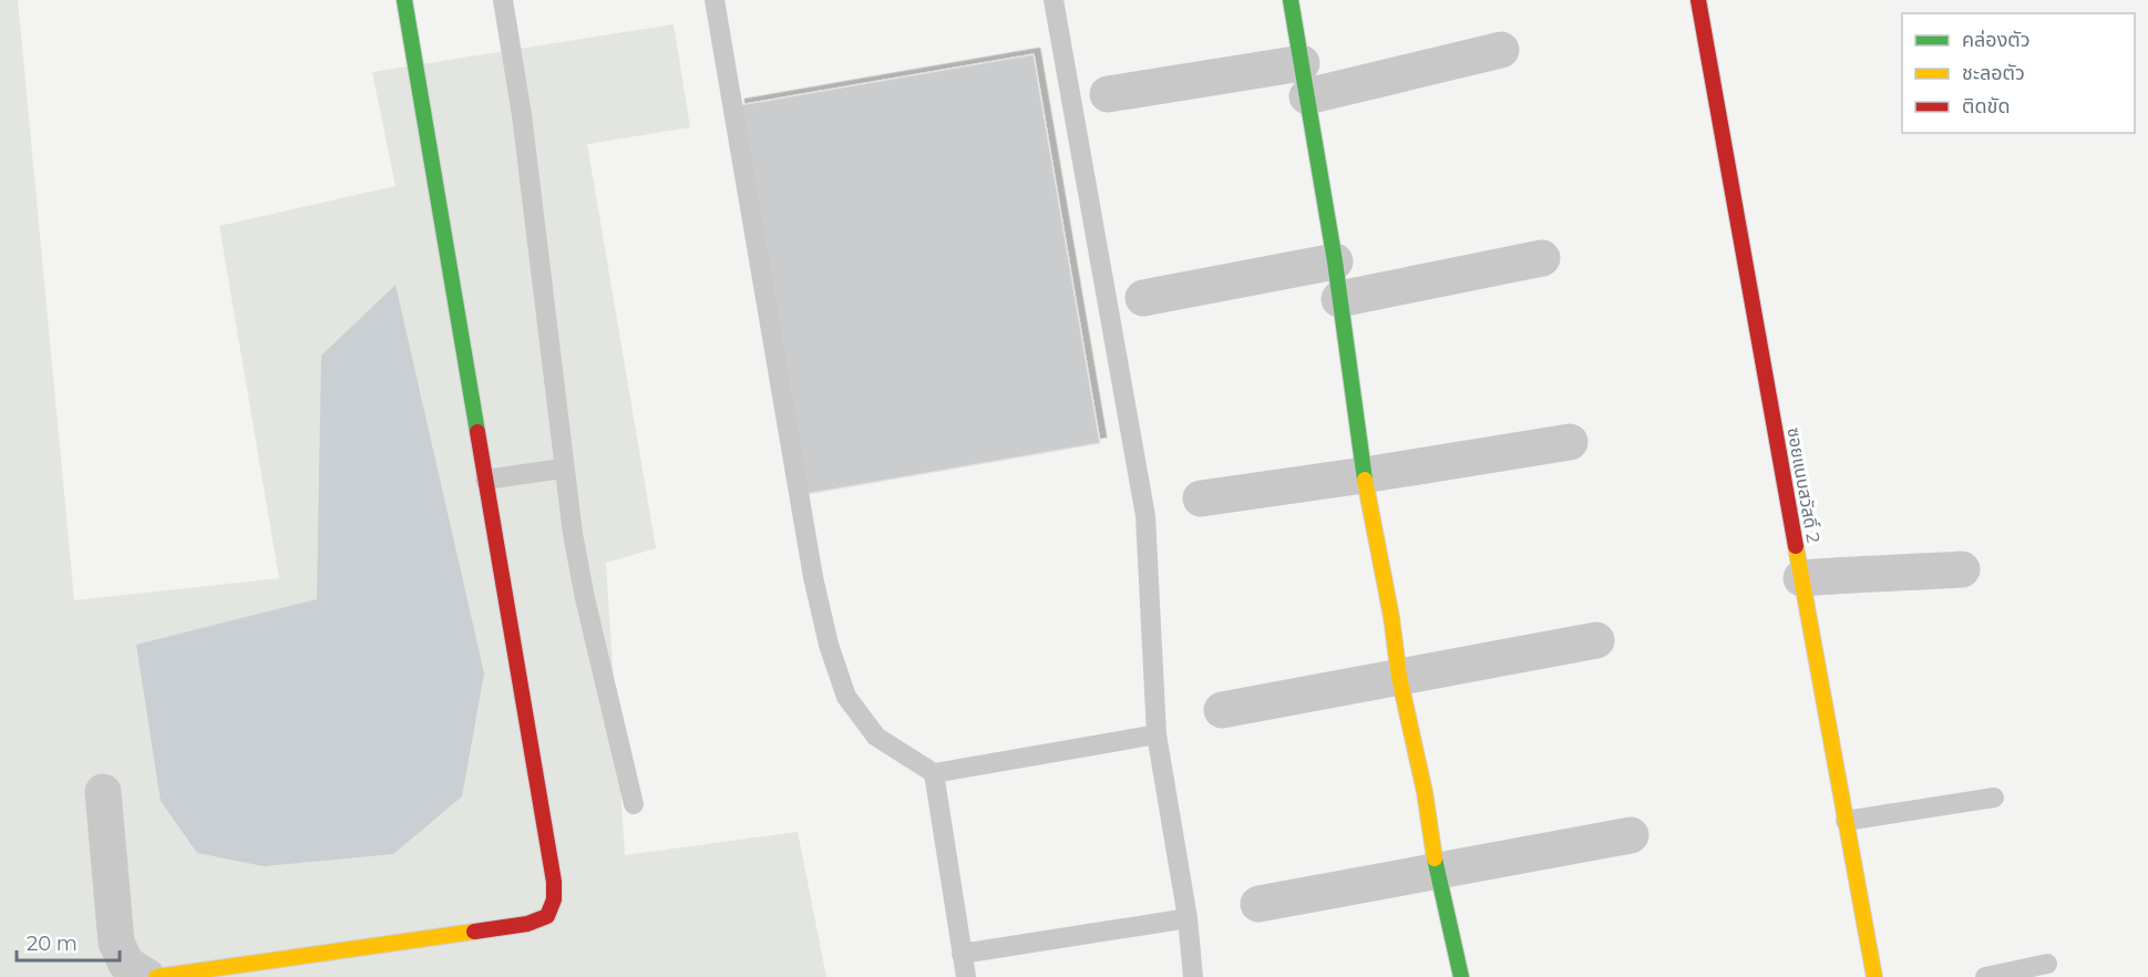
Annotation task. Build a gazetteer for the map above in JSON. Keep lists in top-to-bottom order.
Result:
{
  "streets": {
    "street": ["ซอยแนบสวัสดิ์ 2"]
  },
  "legend": ["คล่องตัว", "ชะลอตัว", "ติดขัด"],
  "scale_bar": "20 m"
}
